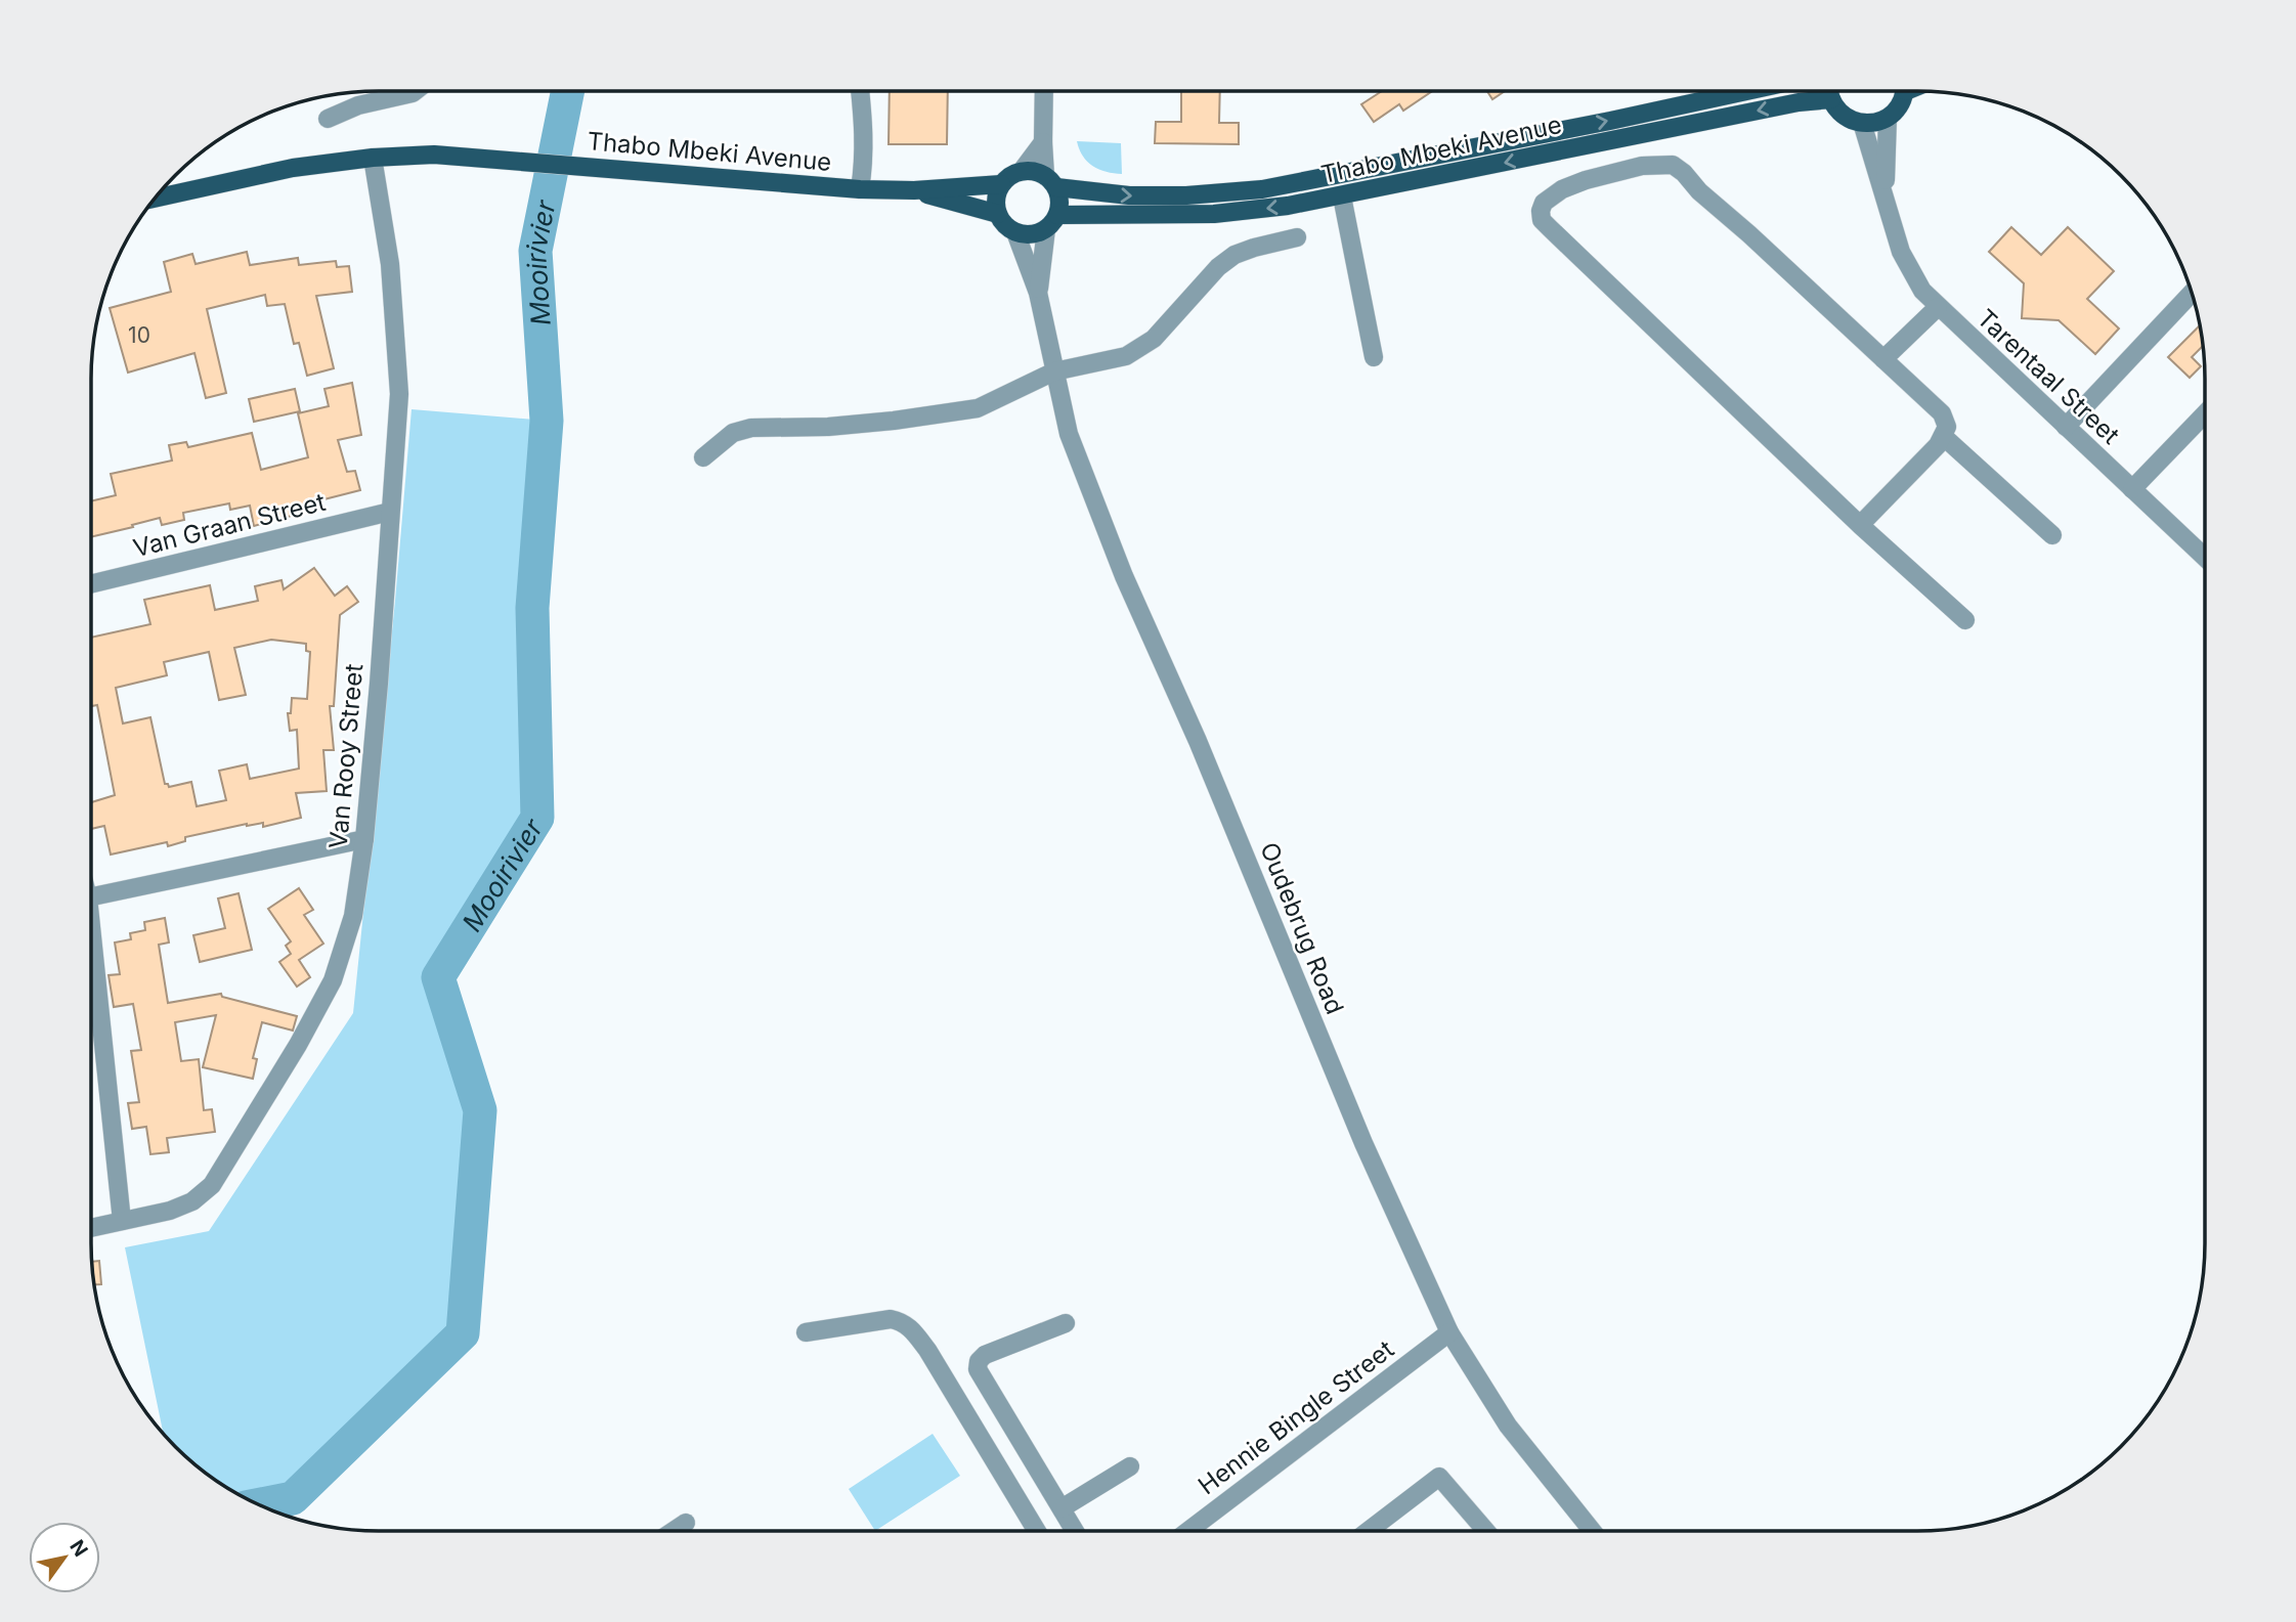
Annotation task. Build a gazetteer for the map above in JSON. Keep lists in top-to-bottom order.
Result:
{
  "streets": {
    "main road": ["Thabo Mbeki Avenue"],
    "street": [
      "Tarentaal Street",
      "Van Graan Street",
      "Van Rooy Street",
      "Oudebrug Road",
      "Hennie Bingle Street"
    ]
  },
  "crossings": [
    ["Thabo Mbeki Avenue", "Van Rooy Street"],
    ["Thabo Mbeki Avenue", "Oudebrug Road"],
    ["Van Graan Street", "Van Rooy Street"],
    ["Oudebrug Road", "Hennie Bingle Street"]
  ],
  "water": ["Mooirivier"],
  "house_numbers": ["10"],
  "north": "top right"
}
